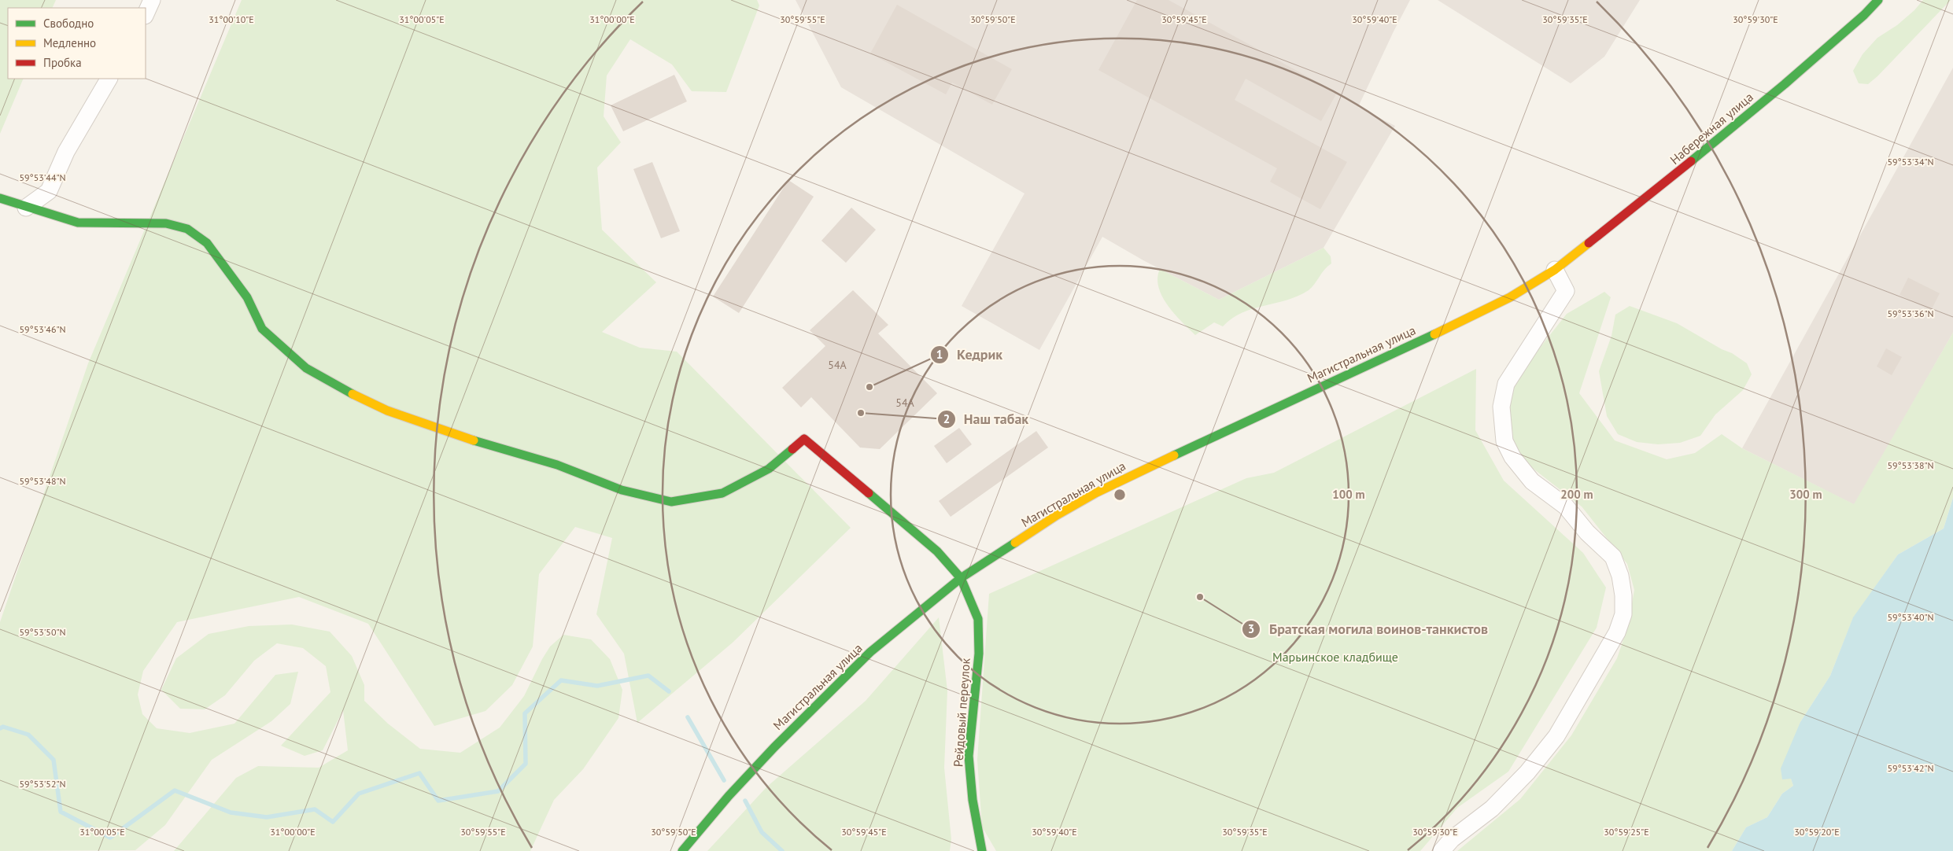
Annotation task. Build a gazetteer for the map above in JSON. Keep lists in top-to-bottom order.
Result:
{
  "streets": {
    "main road": ["Набережная улица", "Магистральная улица", "Рейдовый переулок"]
  },
  "crossings": [
    ["Набережная улица", "Магистральная улица"],
    ["Магистральная улица", "Рейдовый переулок"]
  ],
  "parks": ["Марьинское кладбище"],
  "places": ["Кедрик", "Наш табак", "Братская могила воинов-танкистов"],
  "house_numbers": ["54А", "54А"],
  "legend": ["Свободно", "Медленно", "Пробка"],
  "coordinates": [
    "31°00'10\"E",
    "30°59'35\"E",
    "30°59'30\"E",
    "31°00'05\"E",
    "31°00'00\"E",
    "30°59'55\"E",
    "30°59'50\"E",
    "30°59'45\"E",
    "30°59'40\"E",
    "59°53'34\"N",
    "59°53'44\"N",
    "59°53'36\"N",
    "59°53'46\"N",
    "59°53'38\"N",
    "59°53'48\"N",
    "59°53'40\"N",
    "59°53'50\"N",
    "59°53'42\"N",
    "59°53'52\"N",
    "30°59'25\"E",
    "30°59'20\"E"
  ],
  "rings": ["100 m", "200 m", "300 m"]
}
